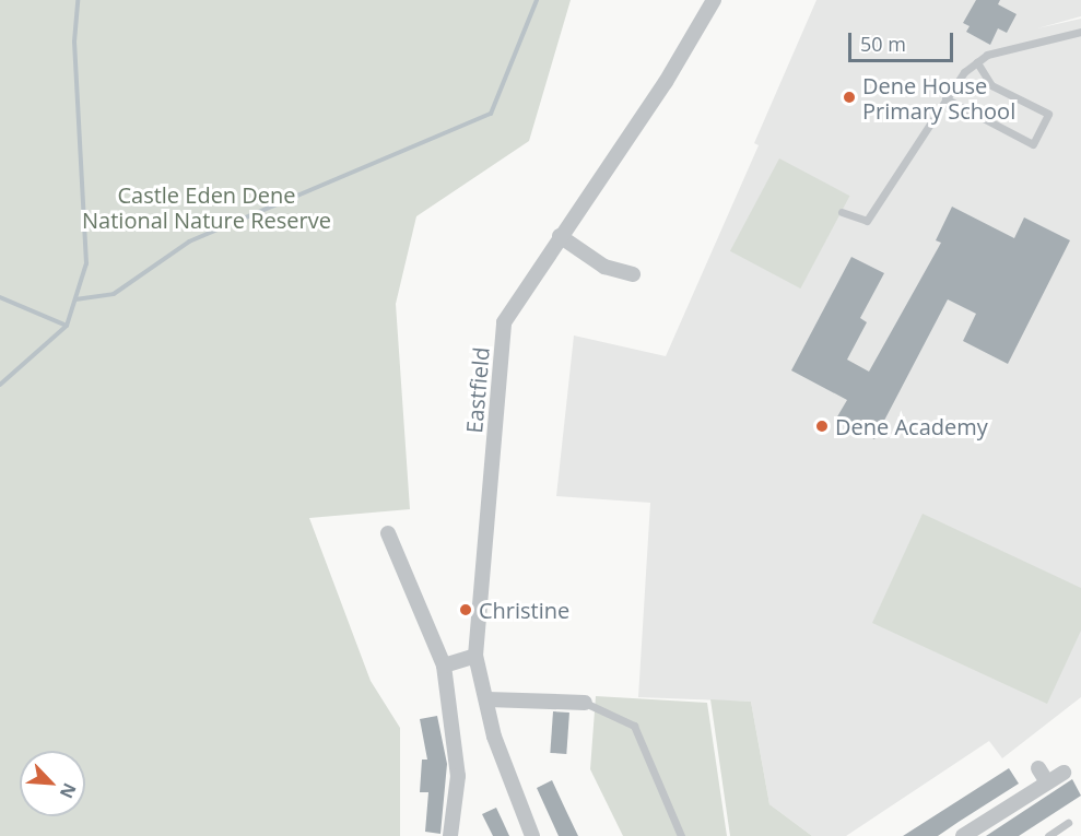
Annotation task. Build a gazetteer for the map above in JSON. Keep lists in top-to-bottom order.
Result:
{
  "streets": {
    "street": ["Eastfield"]
  },
  "parks": ["Castle Eden Dene National Nature Reserve"],
  "places": ["Dene House Primary School", "Dene Academy", "Christine"],
  "scale_bar": "50 m",
  "north": "bottom right"
}
